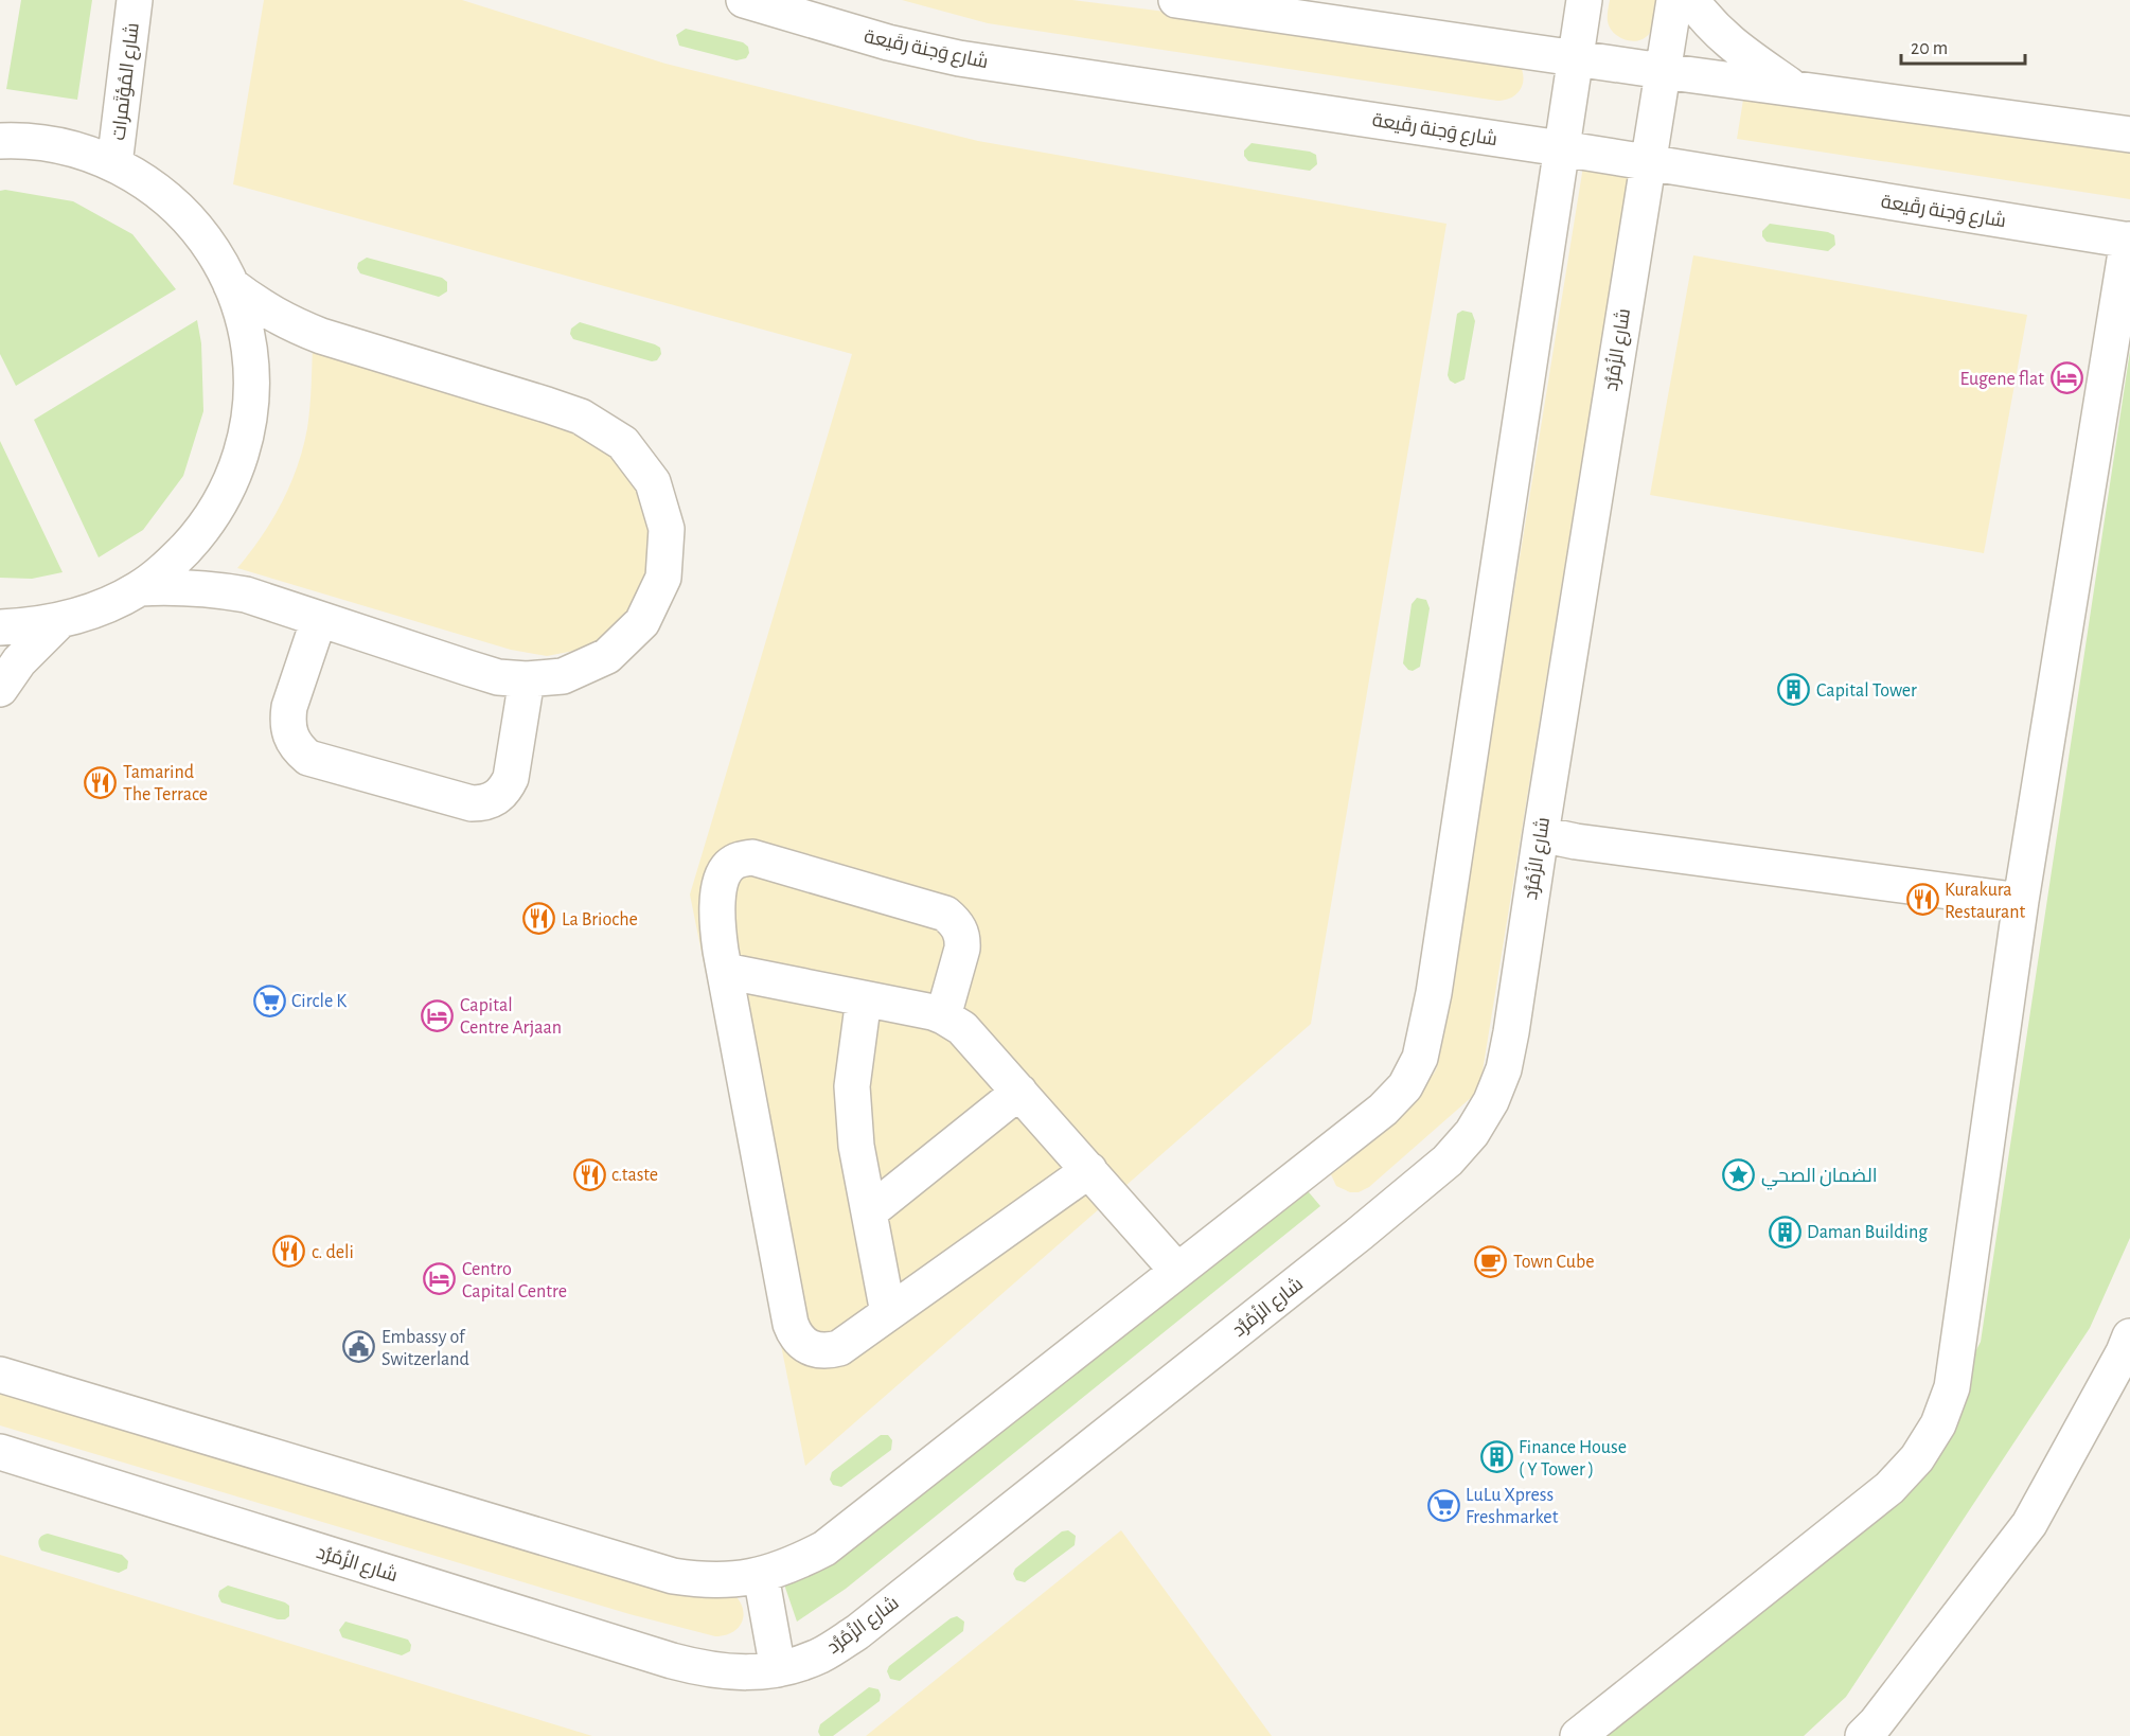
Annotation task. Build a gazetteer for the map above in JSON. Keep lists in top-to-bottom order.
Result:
{
  "streets": {
    "street": ["شارع وَجنة رقَيعة", "شارع المُؤتَمرات", "شارع الزُمُرُّد"]
  },
  "crossings": [
    ["شارع وَجنة رقَيعة", "شارع الزُمُرُّد"]
  ],
  "places": {
    "hotel": ["Eugene flat", "Capital Centre Arjaan", "Centro Capital Centre"],
    "building": ["Capital Tower", "Daman Building", "Finance House ( Y Tower )"],
    "restaurant": [
      "Tamarind The Terrace",
      "Kurakura Restaurant",
      "La Brioche",
      "c.taste",
      "c. deli"
    ],
    "supermarket": ["Circle K", "LuLu Xpress Freshmarket"],
    "place": ["الضمان الصحي"],
    "cafe": ["Town Cube"],
    "public building": ["Embassy of Switzerland"]
  },
  "scale_bar": "20 m"
}
